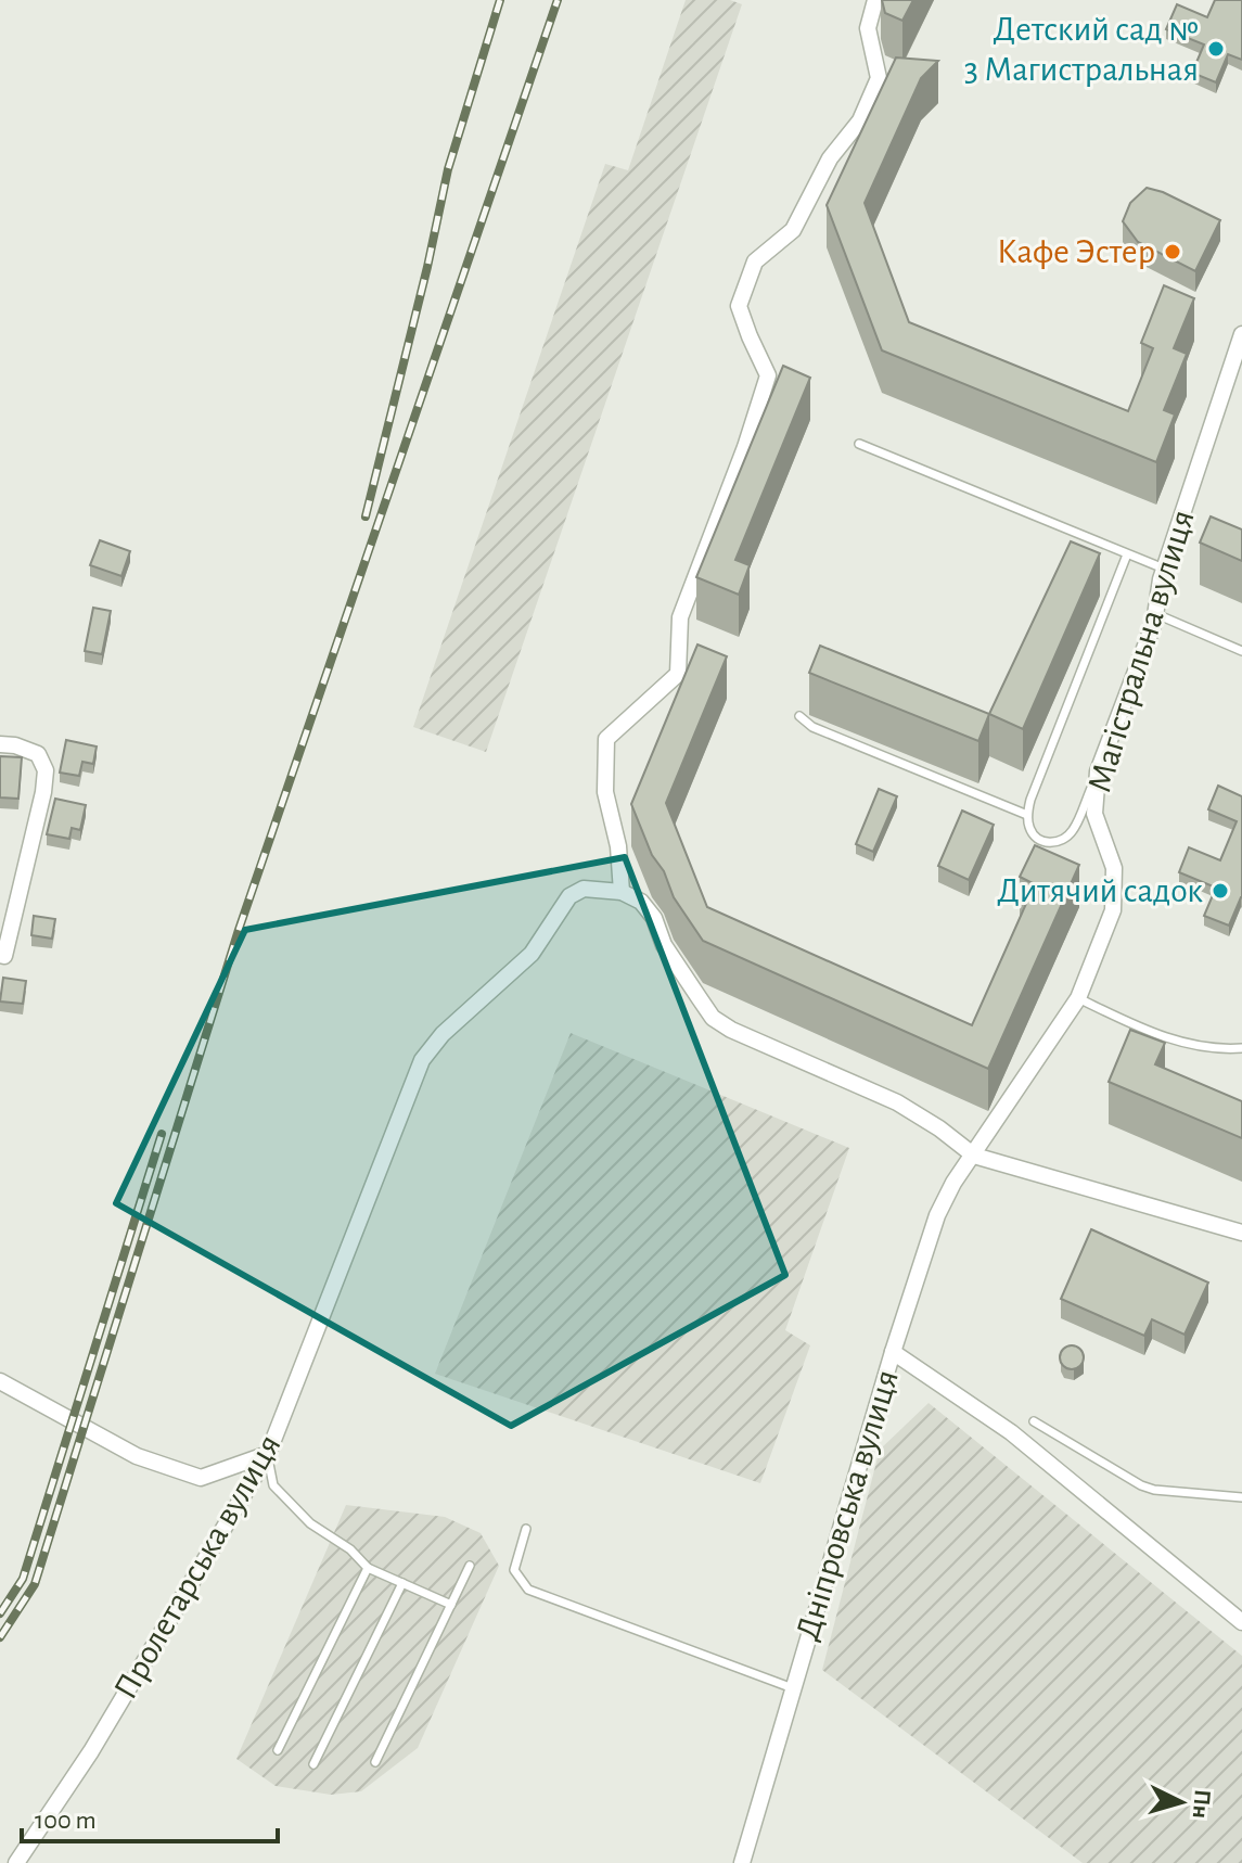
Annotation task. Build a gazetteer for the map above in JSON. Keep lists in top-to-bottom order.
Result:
{
  "streets": {
    "street": ["Магістральна вулиця", "Дніпровська вулиця", "Пролетарська вулиця"]
  },
  "crossings": [
    ["Магістральна вулиця", "Дніпровська вулиця"]
  ],
  "places": ["Детский сад № 3 Магистральная", "Кафе Эстер", "Дитячий садок"],
  "scale_bar": "100 m",
  "north": "right"
}
